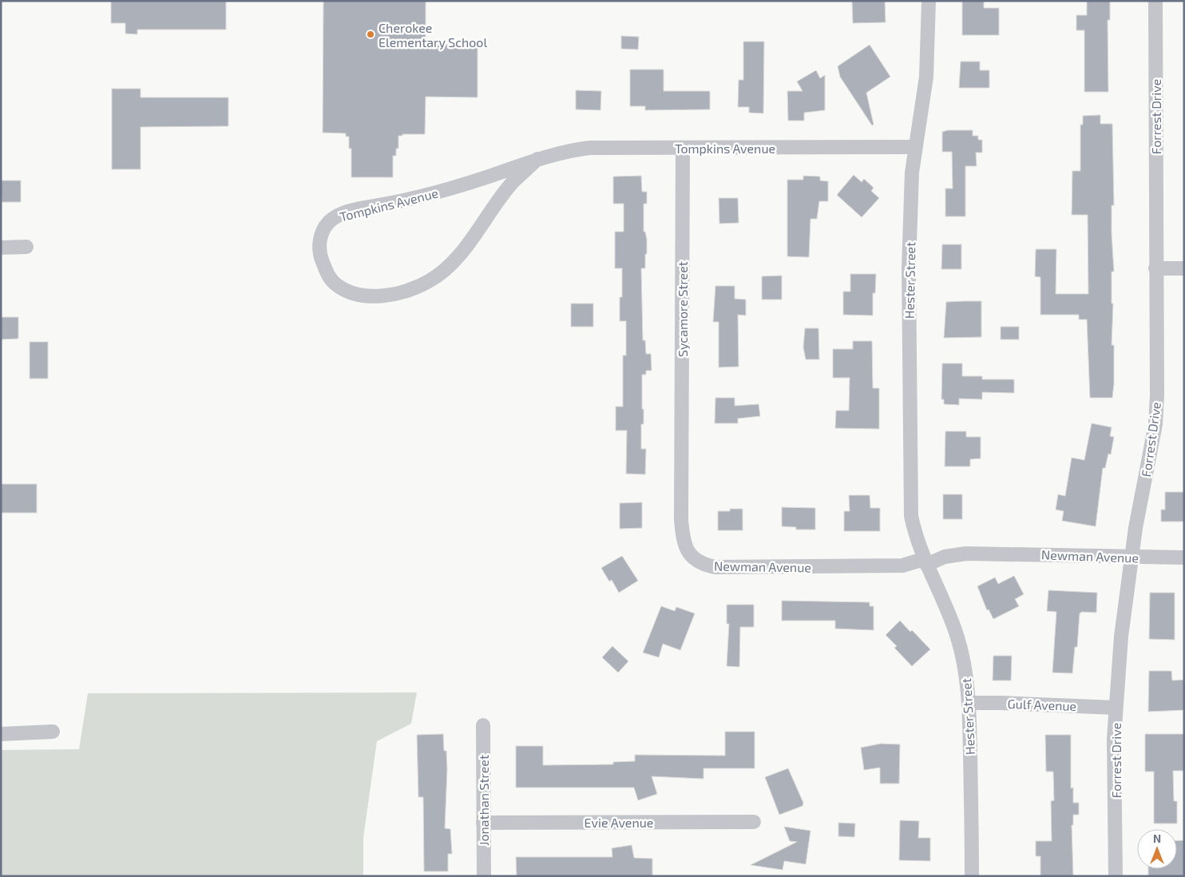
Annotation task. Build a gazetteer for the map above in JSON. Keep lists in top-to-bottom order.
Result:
{
  "streets": {
    "street": [
      "Forrest Drive",
      "Tompkins Avenue",
      "Hester Street",
      "Sycamore Street",
      "Newman Avenue",
      "Gulf Avenue",
      "Jonathan Street",
      "Evie Avenue"
    ]
  },
  "crossings": [
    ["Forrest Drive", "Newman Avenue"],
    ["Forrest Drive", "Gulf Avenue"],
    ["Tompkins Avenue", "Hester Street"],
    ["Tompkins Avenue", "Sycamore Street"],
    ["Hester Street", "Newman Avenue"],
    ["Hester Street", "Gulf Avenue"],
    ["Sycamore Street", "Newman Avenue"],
    ["Jonathan Street", "Evie Avenue"]
  ],
  "places": ["Cherokee Elementary School"],
  "north": "top"
}
